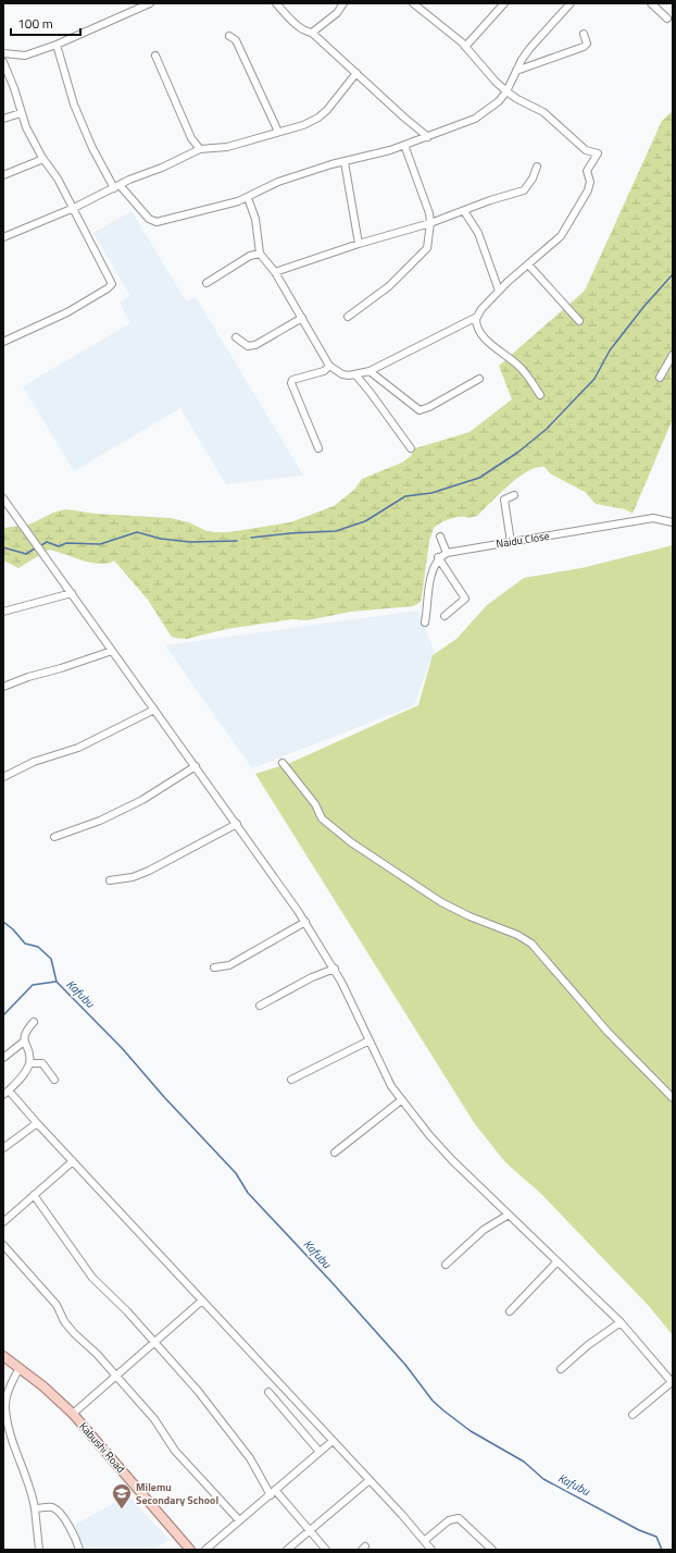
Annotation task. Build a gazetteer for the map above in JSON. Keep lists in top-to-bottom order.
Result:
{
  "streets": {
    "main road": ["Kabushi Road"],
    "street": ["Naidu Close"]
  },
  "water": ["Kafubu"],
  "places": {
    "school or university": ["Milemu Secondary School"]
  },
  "scale_bar": "100 m"
}
